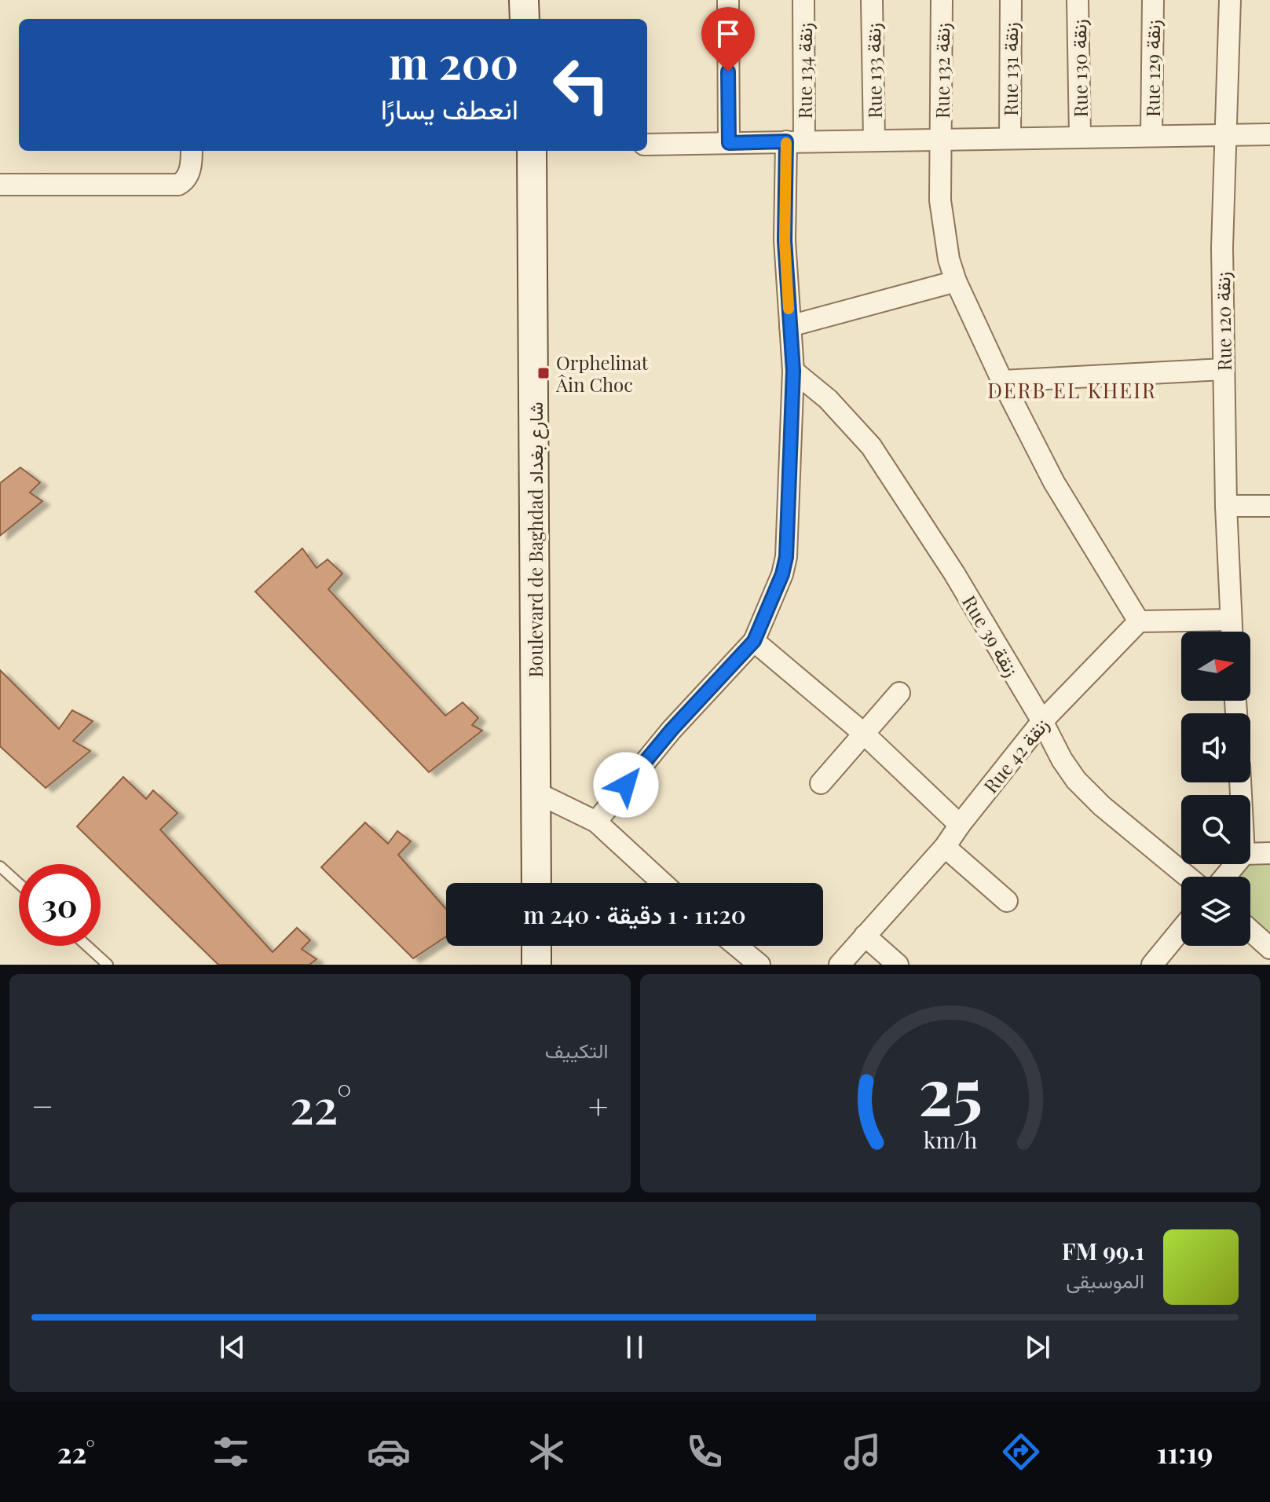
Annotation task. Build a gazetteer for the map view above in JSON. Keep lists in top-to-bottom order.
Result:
{
  "streets": {
    "street": [
      "Rue 130 زنقة",
      "Rue 129 زنقة",
      "Rue 131 زنقة",
      "Rue 134 زنقة",
      "Rue 133 زنقة",
      "Rue 132 زنقة",
      "Rue 120 زنقة",
      "Boulevard de Baghdad شارع بغداد",
      "Rue 39 زنقة",
      "Rue 42 زنقة"
    ]
  },
  "crossings": [
    ["Rue 134 زنقة", "Rue 39 زنقة"],
    ["Rue 132 زنقة", "Rue 42 زنقة"],
    ["Rue 39 زنقة", "Rue 42 زنقة"]
  ],
  "districts": ["DERB EL KHEIR"],
  "places": {
    "transit": ["Orphelinat Âin Choc"]
  },
  "north": "right",
  "page": {
    "turn": ["200 m", "انعطف يسارًا"],
    "limit": "30",
    "trip": "11:20 · 1 دقيقة · 240 m",
    "tile": "التكييف",
    "heat": ["−", "22°", "+"],
    "song": ["99.1 FM", "الموسيقى"],
    "tabs": ["11:19", "22°"],
    "gauge": ["25", "km/h"]
  }
}
